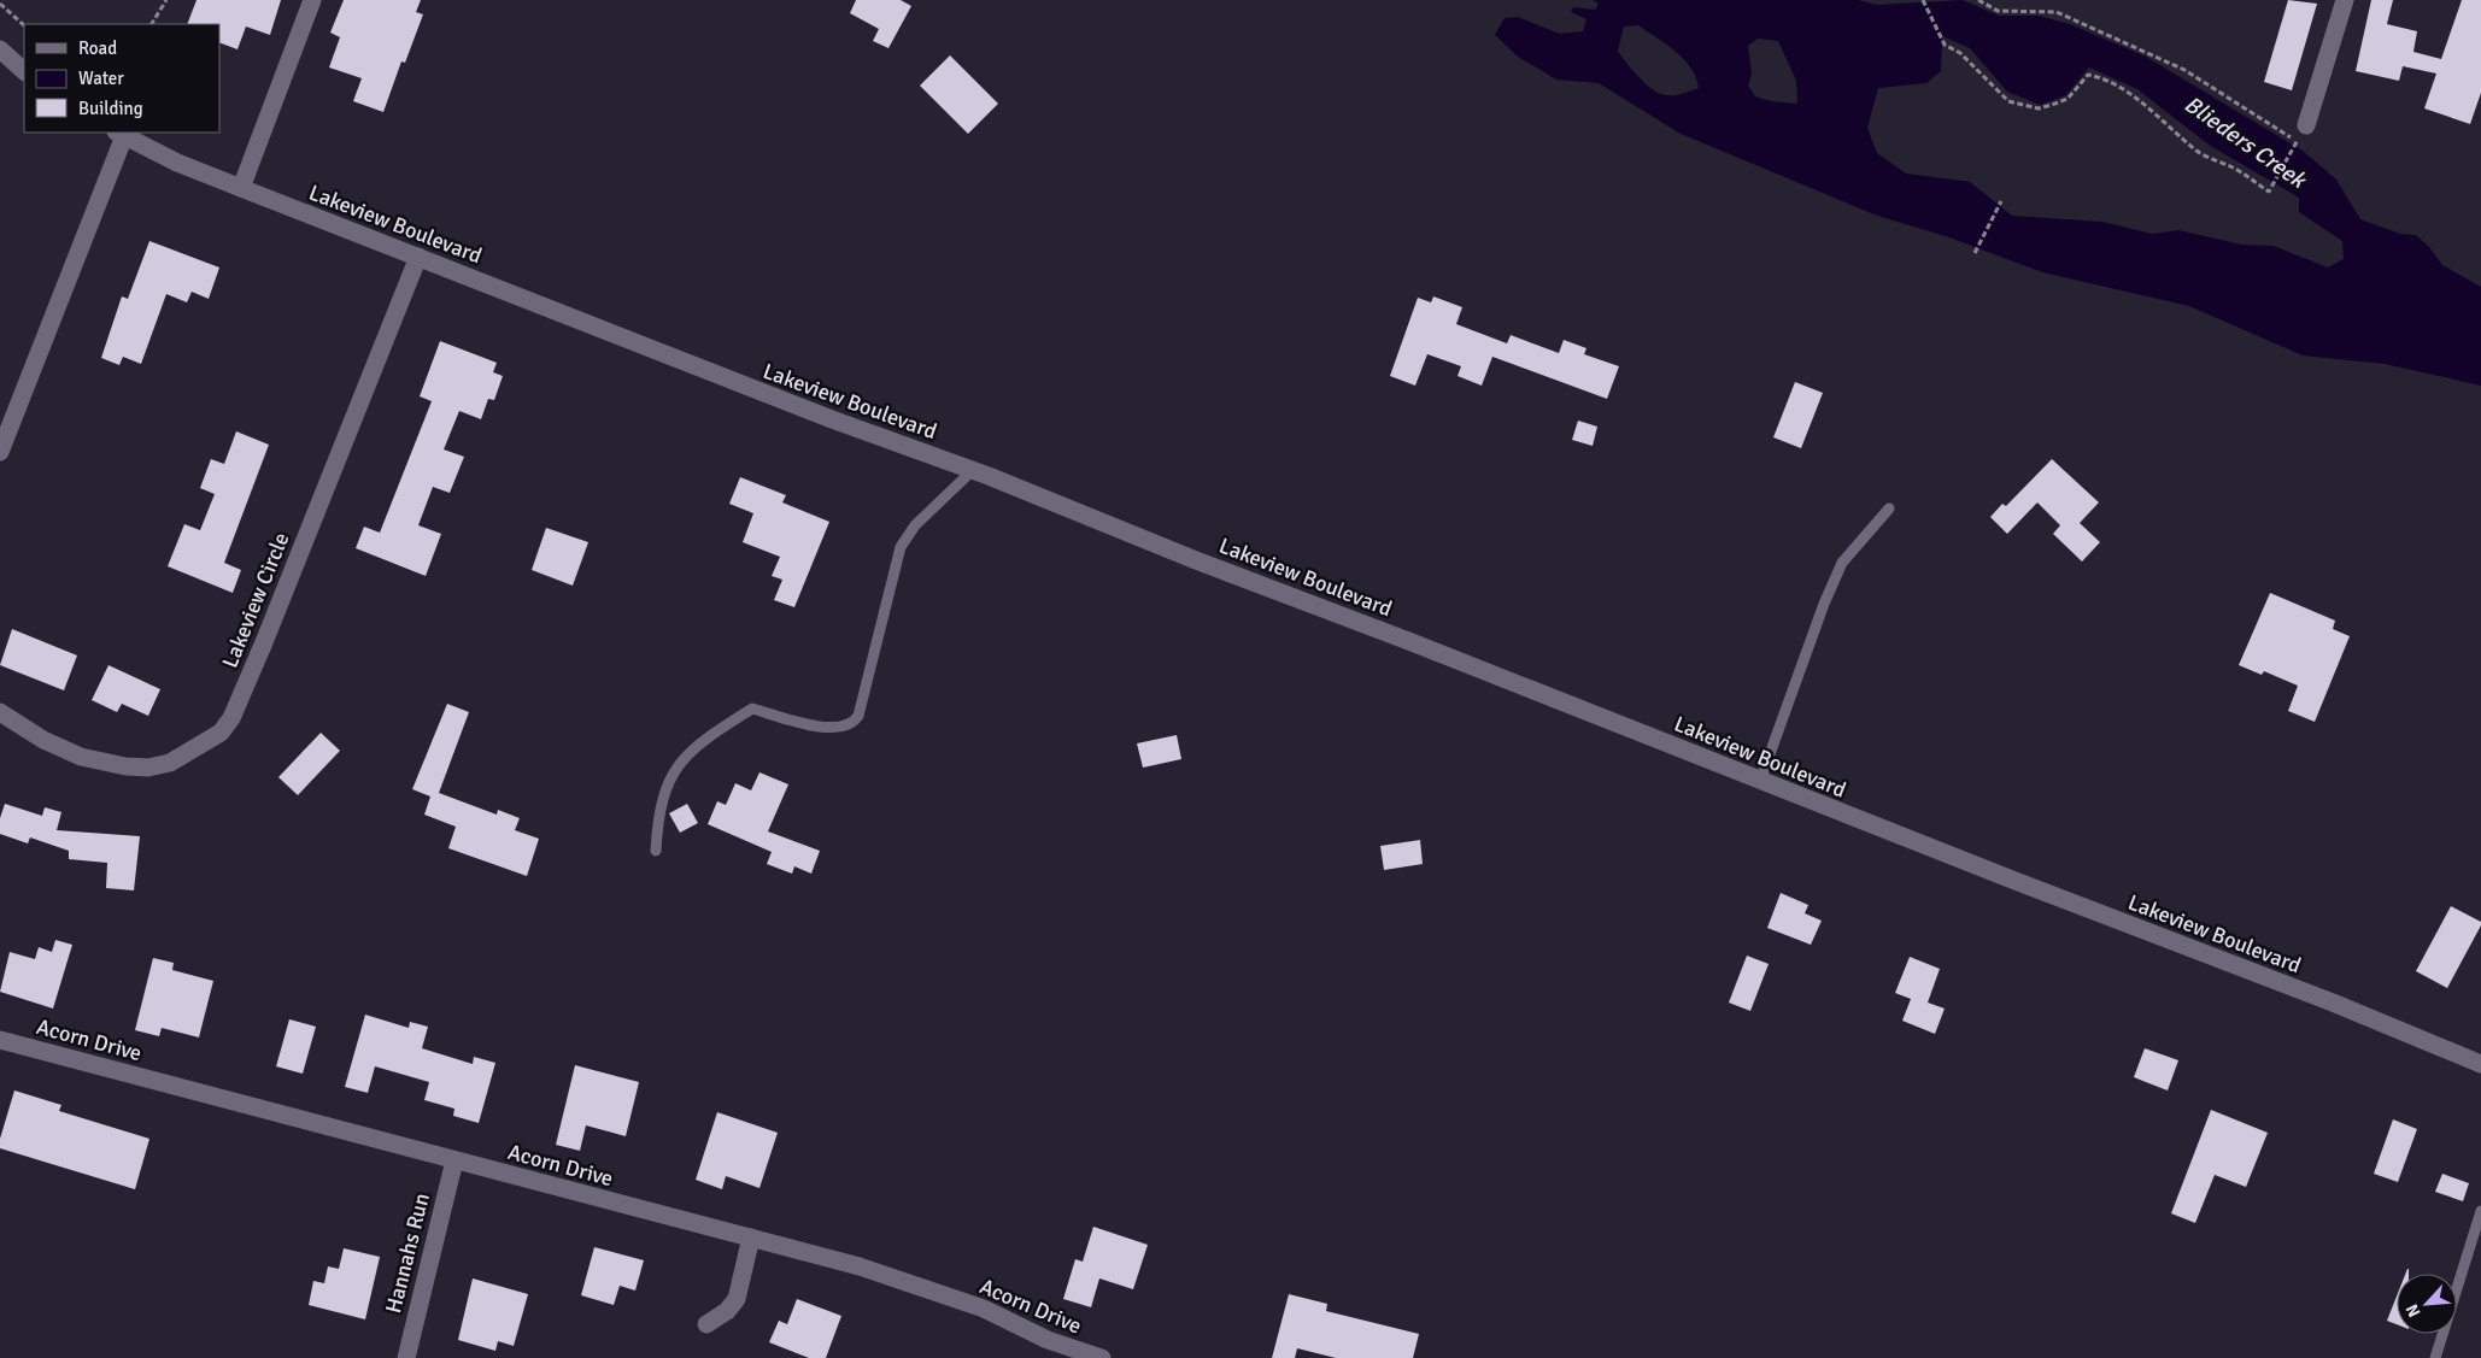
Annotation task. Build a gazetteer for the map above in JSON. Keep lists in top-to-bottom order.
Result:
{
  "streets": {
    "street": [
      "Lakeview Boulevard",
      "Lakeview Circle",
      "Acorn Drive",
      "Hannahs Run"
    ]
  },
  "crossings": [
    ["Lakeview Boulevard", "Lakeview Circle"],
    ["Acorn Drive", "Hannahs Run"]
  ],
  "water": ["Blieders Creek"],
  "legend": ["Road", "Water", "Building"],
  "north": "bottom left"
}
